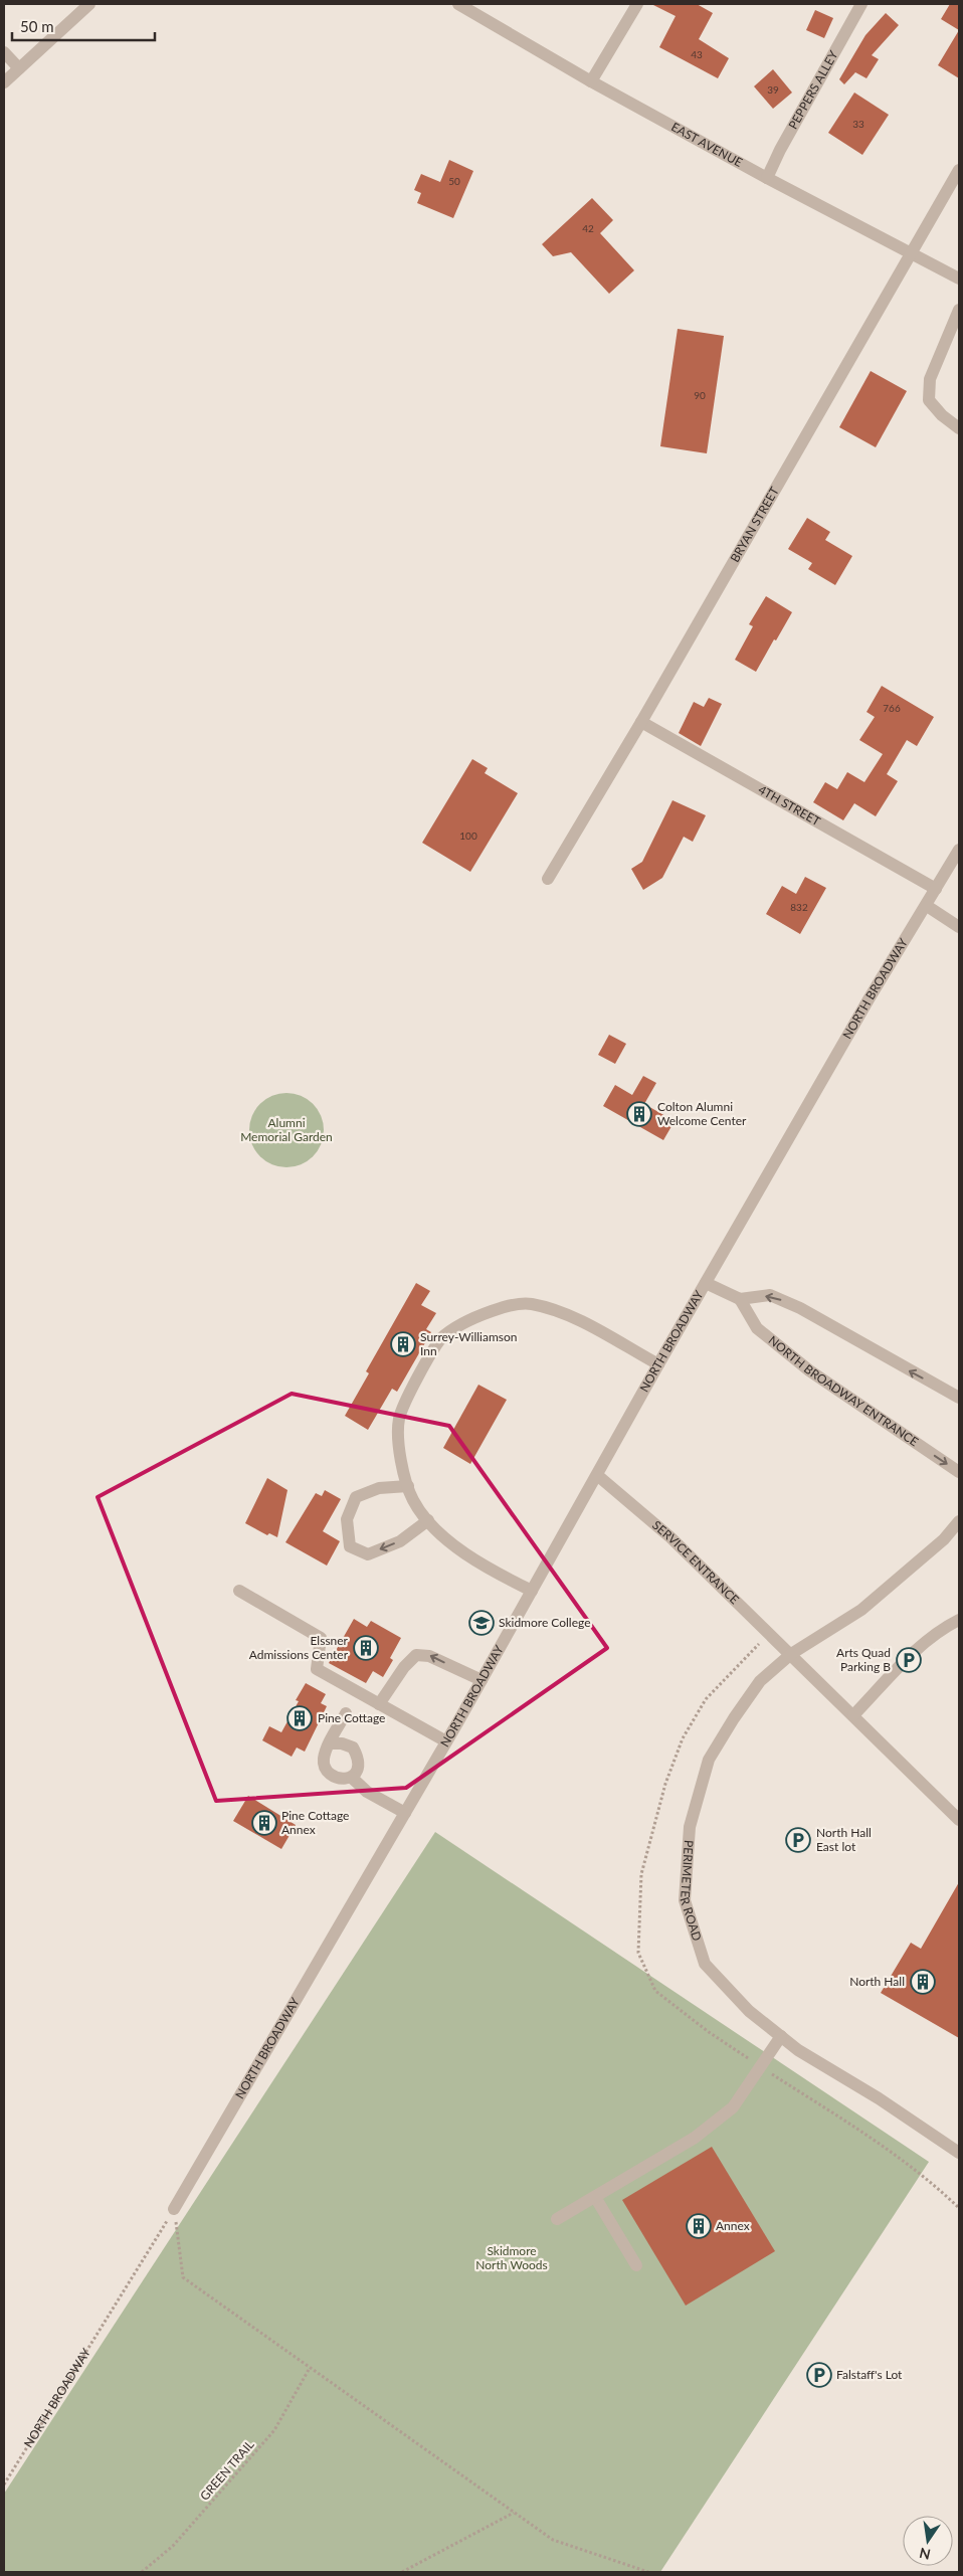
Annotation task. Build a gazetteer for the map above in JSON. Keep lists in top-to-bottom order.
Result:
{
  "streets": {
    "street": [
      "PEPPERS ALLEY",
      "EAST AVENUE",
      "BRYAN STREET",
      "4TH STREET",
      "NORTH BROADWAY",
      "NORTH BROADWAY ENTRANCE",
      "SERVICE ENTRANCE",
      "PERIMETER ROAD"
    ],
    "path": ["GREEN TRAIL"]
  },
  "crossings": [
    ["PEPPERS ALLEY", "EAST AVENUE"],
    ["EAST AVENUE", "BRYAN STREET"],
    ["BRYAN STREET", "4TH STREET"],
    ["4TH STREET", "NORTH BROADWAY"],
    ["NORTH BROADWAY", "SERVICE ENTRANCE"],
    ["SERVICE ENTRANCE", "PERIMETER ROAD"]
  ],
  "parks": ["Alumni Memorial Garden", "Skidmore North Woods"],
  "places": {
    "building": [
      "Colton Alumni Welcome Center",
      "Surrey-Williamson Inn",
      "Elssner Admissions Center",
      "Pine Cottage",
      "Pine Cottage Annex",
      "North Hall",
      "Annex"
    ],
    "school or university": ["Skidmore College"],
    "parking": ["Arts Quad Parking B", "North Hall East lot", "Falstaff's Lot"]
  },
  "house_numbers": [
    "43",
    "39",
    "33",
    "50",
    "42",
    "90",
    "766",
    "100",
    "832"
  ],
  "scale_bar": "50 m",
  "north": "bottom"
}
